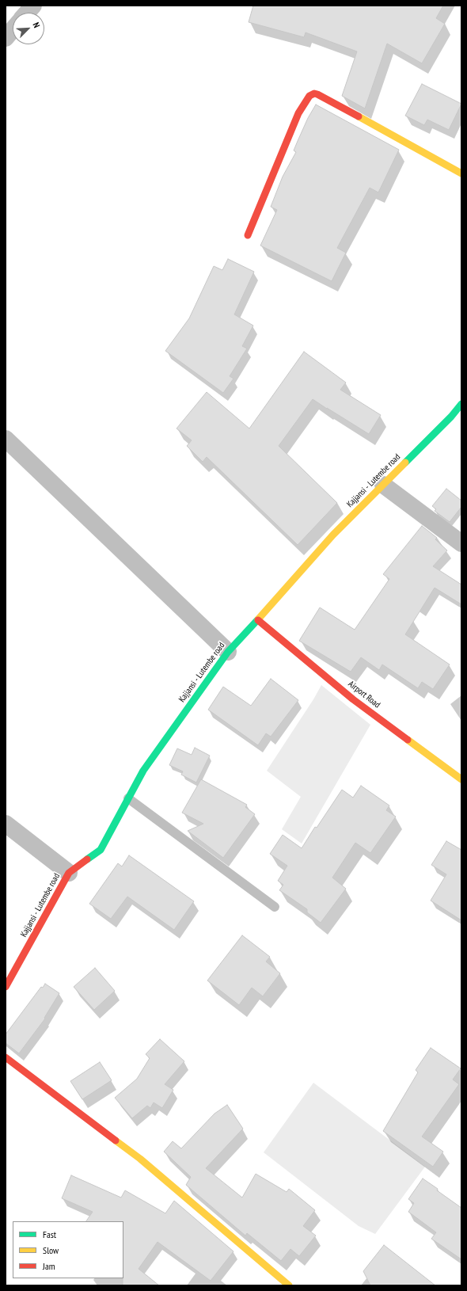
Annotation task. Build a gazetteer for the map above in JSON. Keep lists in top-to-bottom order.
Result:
{
  "streets": {
    "street": ["Kajjansi - Lutembe road", "Airport Road"]
  },
  "crossings": [
    ["Kajjansi - Lutembe road", "Airport Road"]
  ],
  "legend": ["Fast", "Slow", "Jam"],
  "north": "top right"
}
